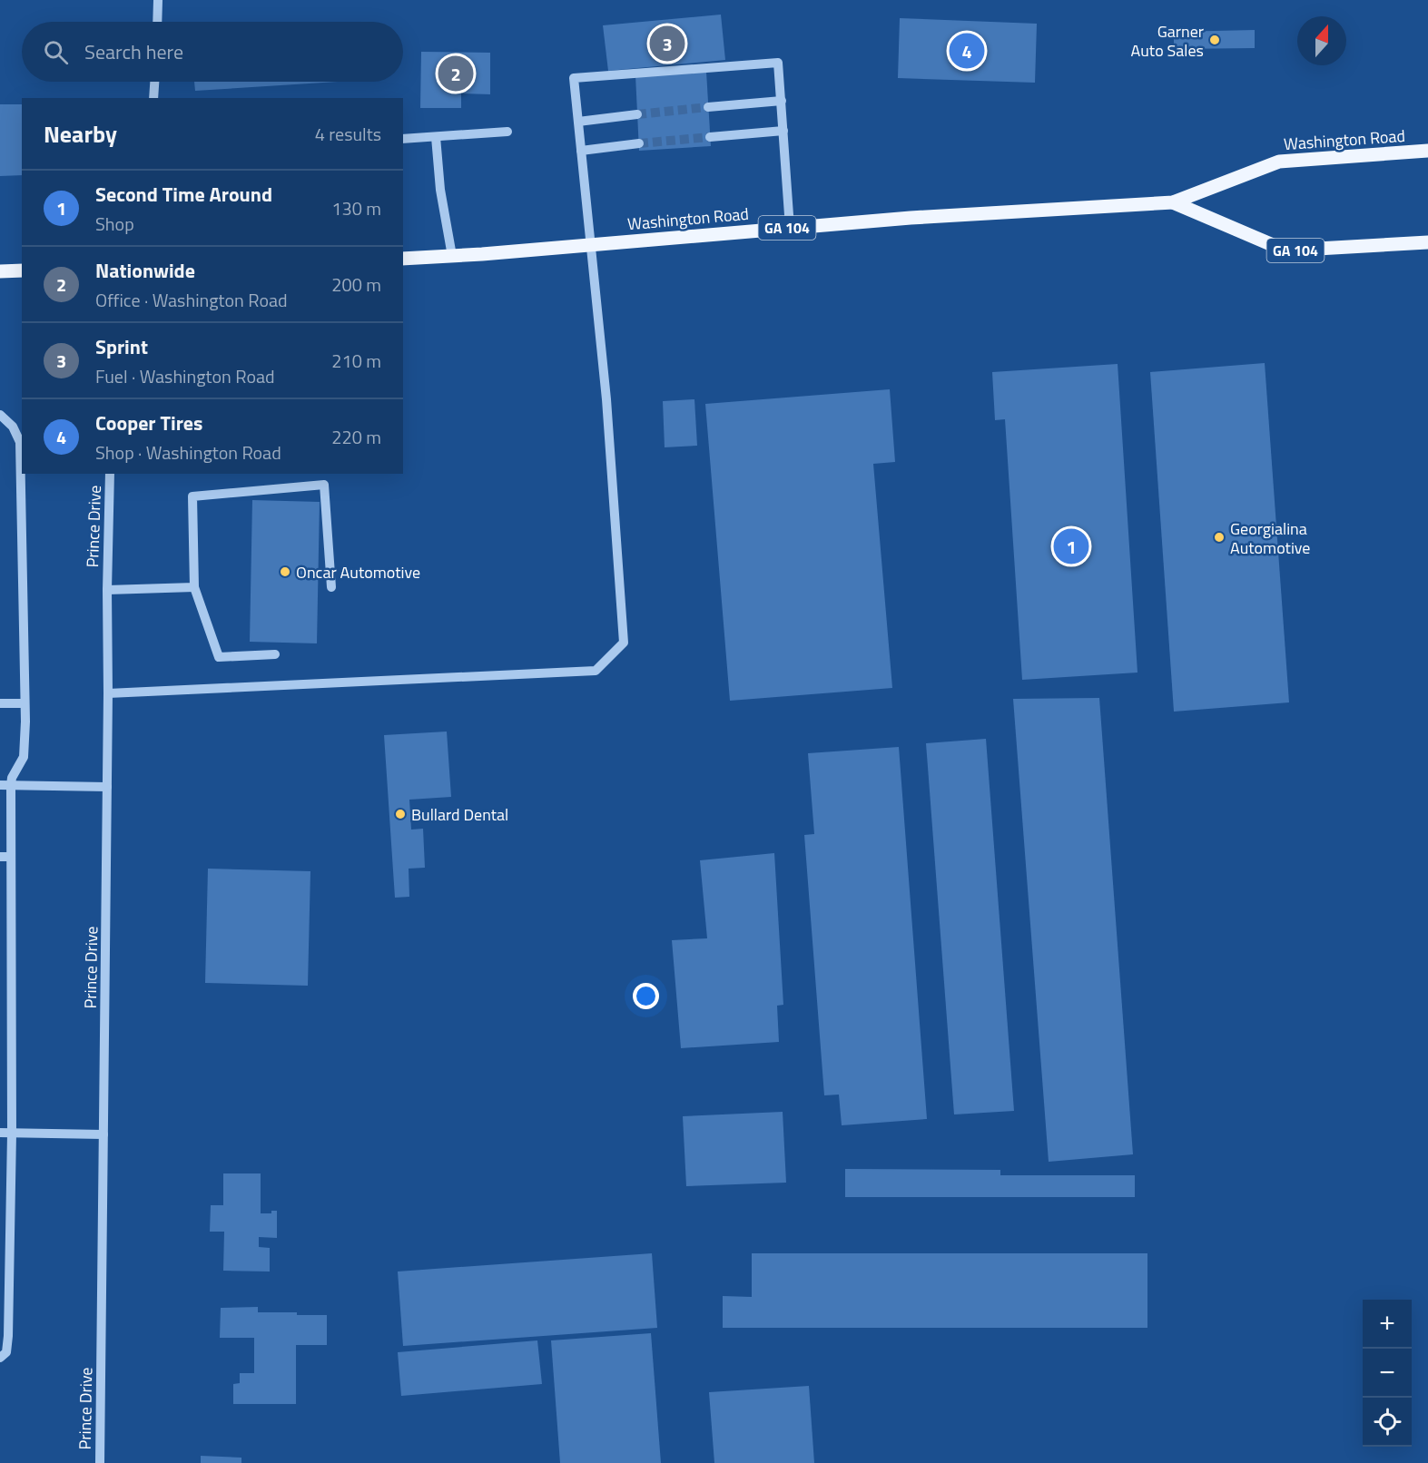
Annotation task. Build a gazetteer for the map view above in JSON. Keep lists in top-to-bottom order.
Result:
{
  "streets": {
    "main road": ["Washington Road", "GA 104"],
    "street": ["Prince Drive"]
  },
  "places": [
    "Garner Auto Sales",
    "Georgialina Automotive",
    "Oncar Automotive",
    "Bullard Dental"
  ],
  "north": "top",
  "page": {
    "search": "Search here",
    "pins": [
      "3",
      "4",
      "2",
      "1"
    ],
    "heading": ["Nearby", "4 results"],
    "list": [
      {
        "mark": "1",
        "name": "Second Time Around",
        "note": "Shop",
        "value": "130 m"
      },
      {
        "mark": "2",
        "name": "Nationwide",
        "note": "Office · Washington Road",
        "value": "200 m"
      },
      {
        "mark": "3",
        "name": "Sprint",
        "note": "Fuel · Washington Road",
        "value": "210 m"
      },
      {
        "mark": "4",
        "name": "Cooper Tires",
        "note": "Shop · Washington Road",
        "value": "220 m"
      }
    ],
    "map_buttons": ["+", "−"]
  }
}
